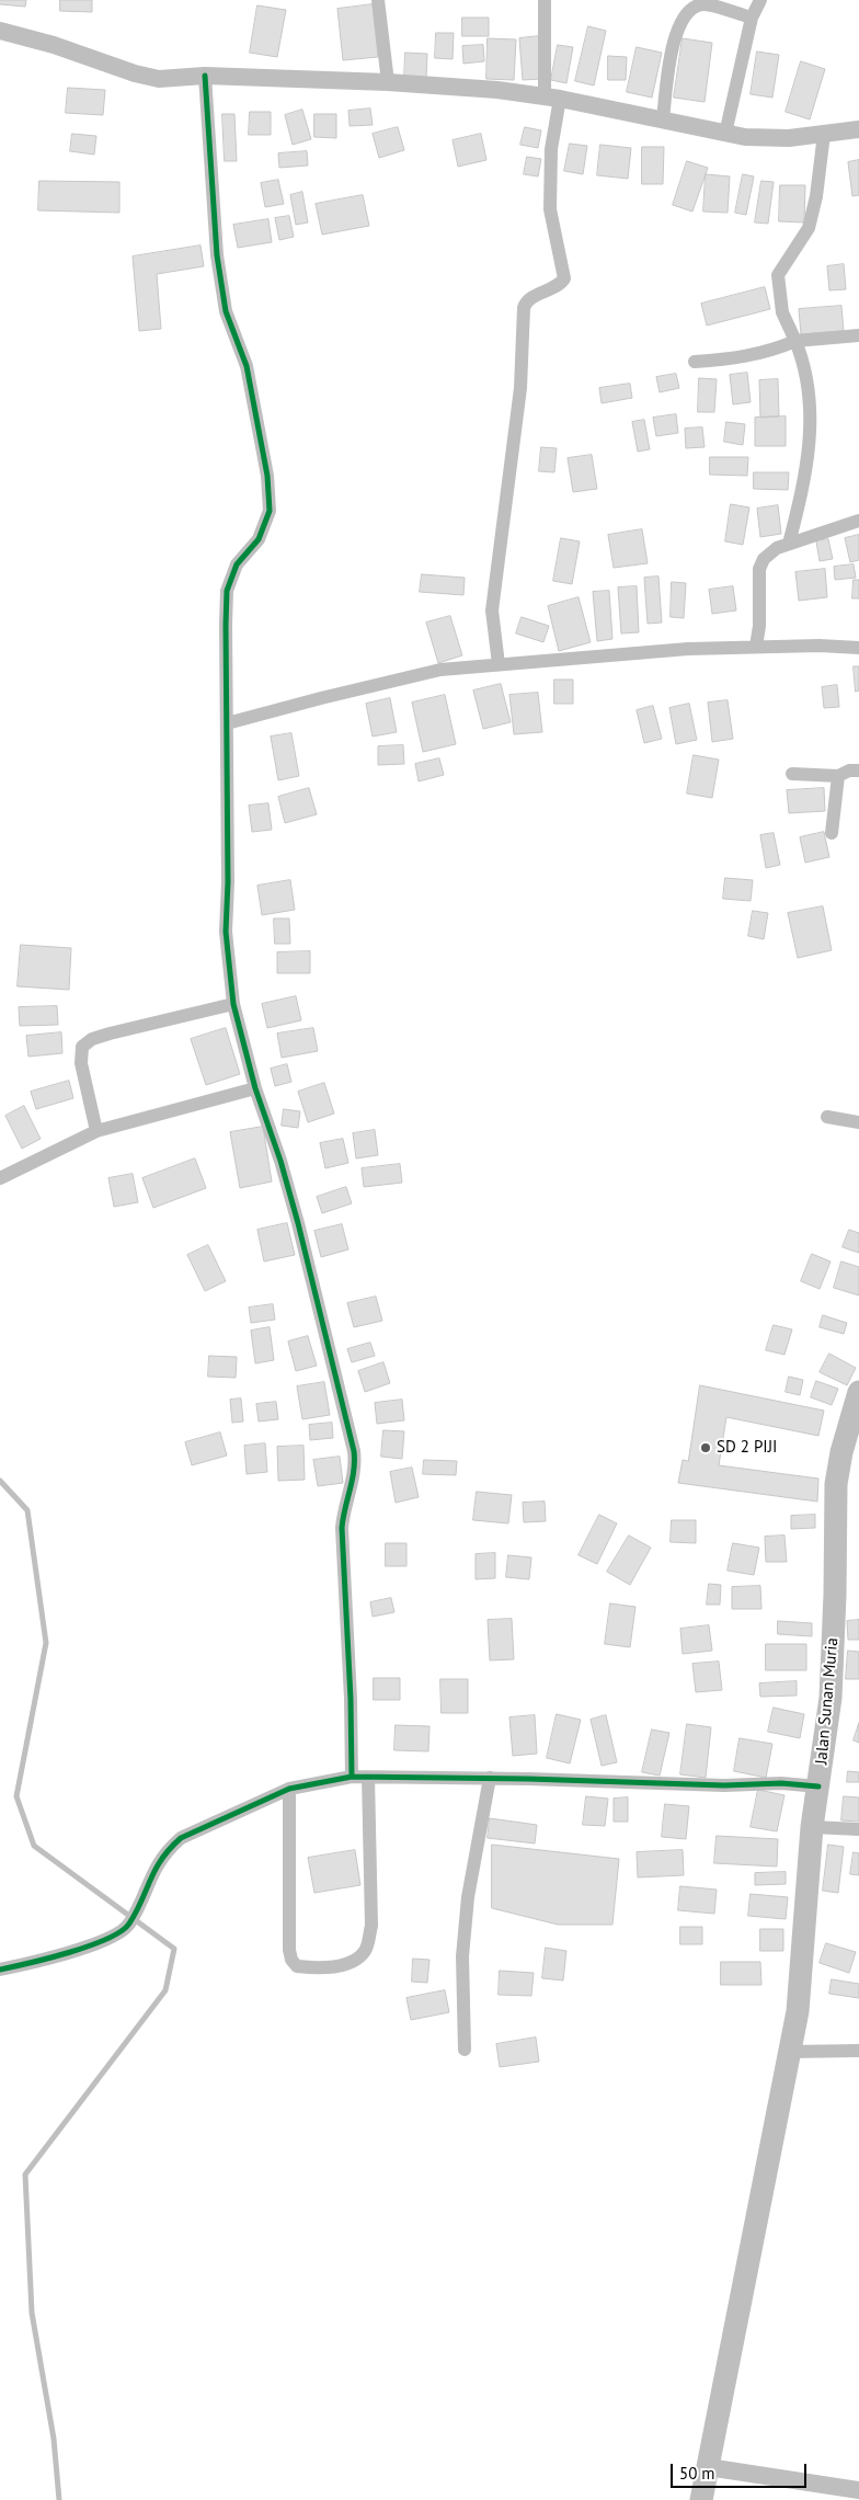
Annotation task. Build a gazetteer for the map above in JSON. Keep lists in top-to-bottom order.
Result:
{
  "streets": {
    "main road": ["Jalan Sunan Muria"]
  },
  "places": ["SD 2 PIJI"],
  "scale_bar": "50 m"
}
